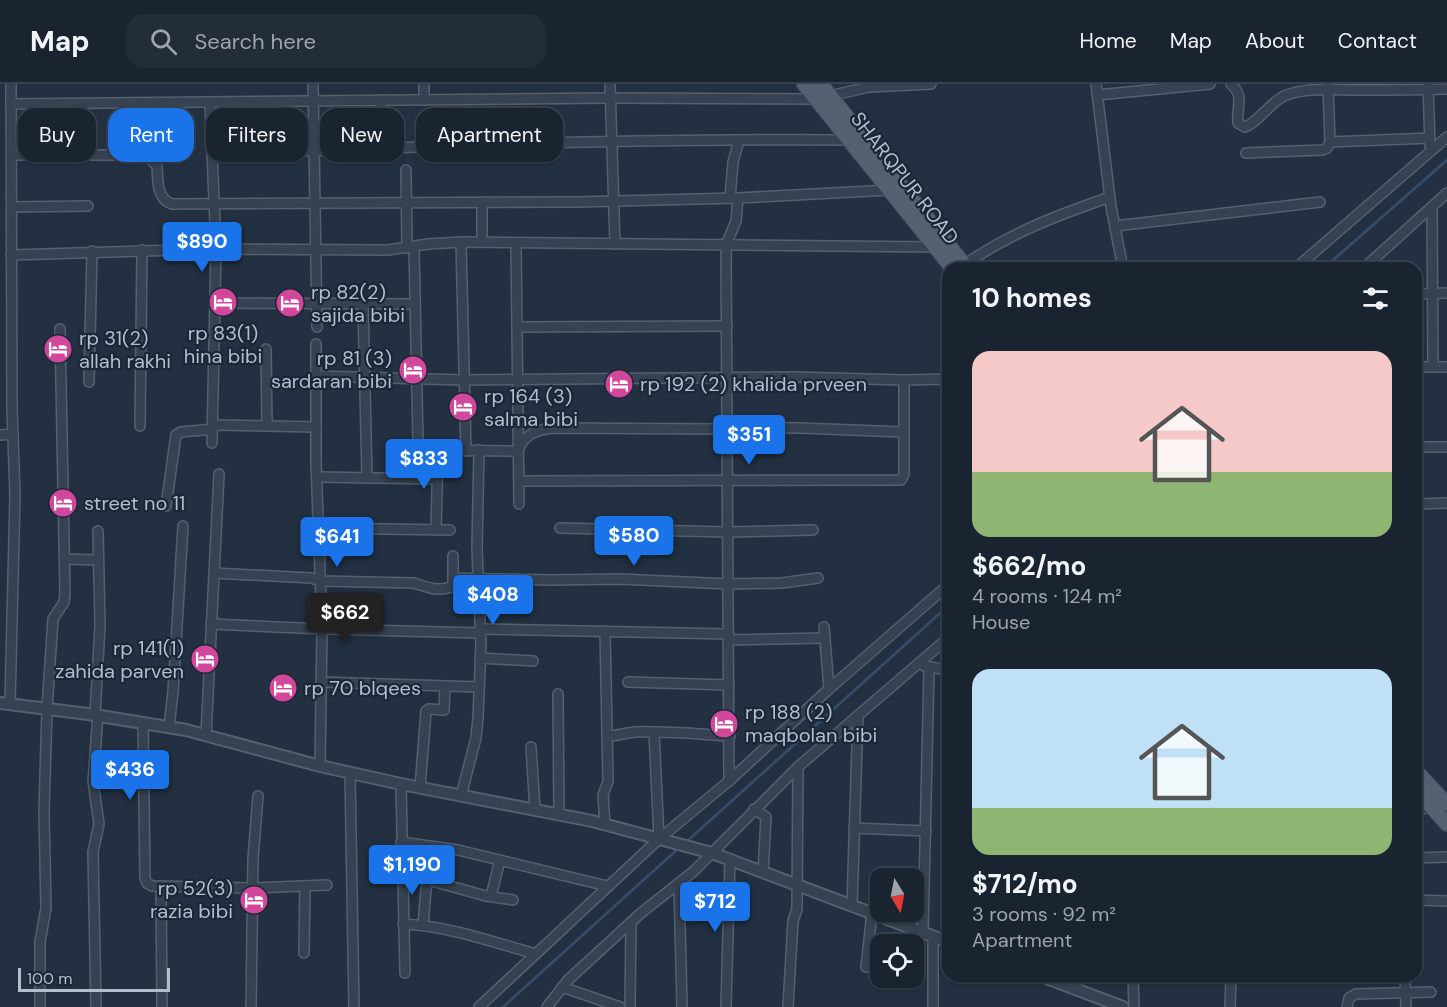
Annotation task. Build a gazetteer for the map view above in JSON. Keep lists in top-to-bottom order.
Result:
{
  "streets": {
    "main road": ["SHARQPUR ROAD"]
  },
  "places": {
    "hotel": [
      "rp 83(1) hina bibi",
      "rp 82(2) sajida bibi",
      "rp 31(2) allah rakhi",
      "rp 81 (3) sardaran bibi",
      "rp 192 (2) khalida prveen",
      "rp 164 (3) salma bibi",
      "street no 11",
      "rp 141(1) zahida parven",
      "rp 70 blqees",
      "rp 188 (2) maqbolan bibi",
      "rp 52(3) razia bibi"
    ]
  },
  "scale_bar": "100 m",
  "north": "bottom",
  "page": {
    "header": "Map",
    "search": "Search here",
    "nav": [
      "Home",
      "Map",
      "About",
      "Contact"
    ],
    "chip": [
      "Buy",
      "Rent",
      "Filters",
      "New",
      "Apartment"
    ],
    "price": [
      "$890",
      "$351",
      "$833",
      "$580",
      "$641",
      "$408",
      "$662",
      "$436",
      "$1,190",
      "$712"
    ],
    "heading": "10 homes",
    "list": [
      {
        "name": "$662/mo",
        "note": "4 rooms · 124 m² · House"
      },
      {
        "name": "$712/mo",
        "note": "3 rooms · 92 m² · Apartment"
      }
    ],
    "scale": "100 m"
  }
}
